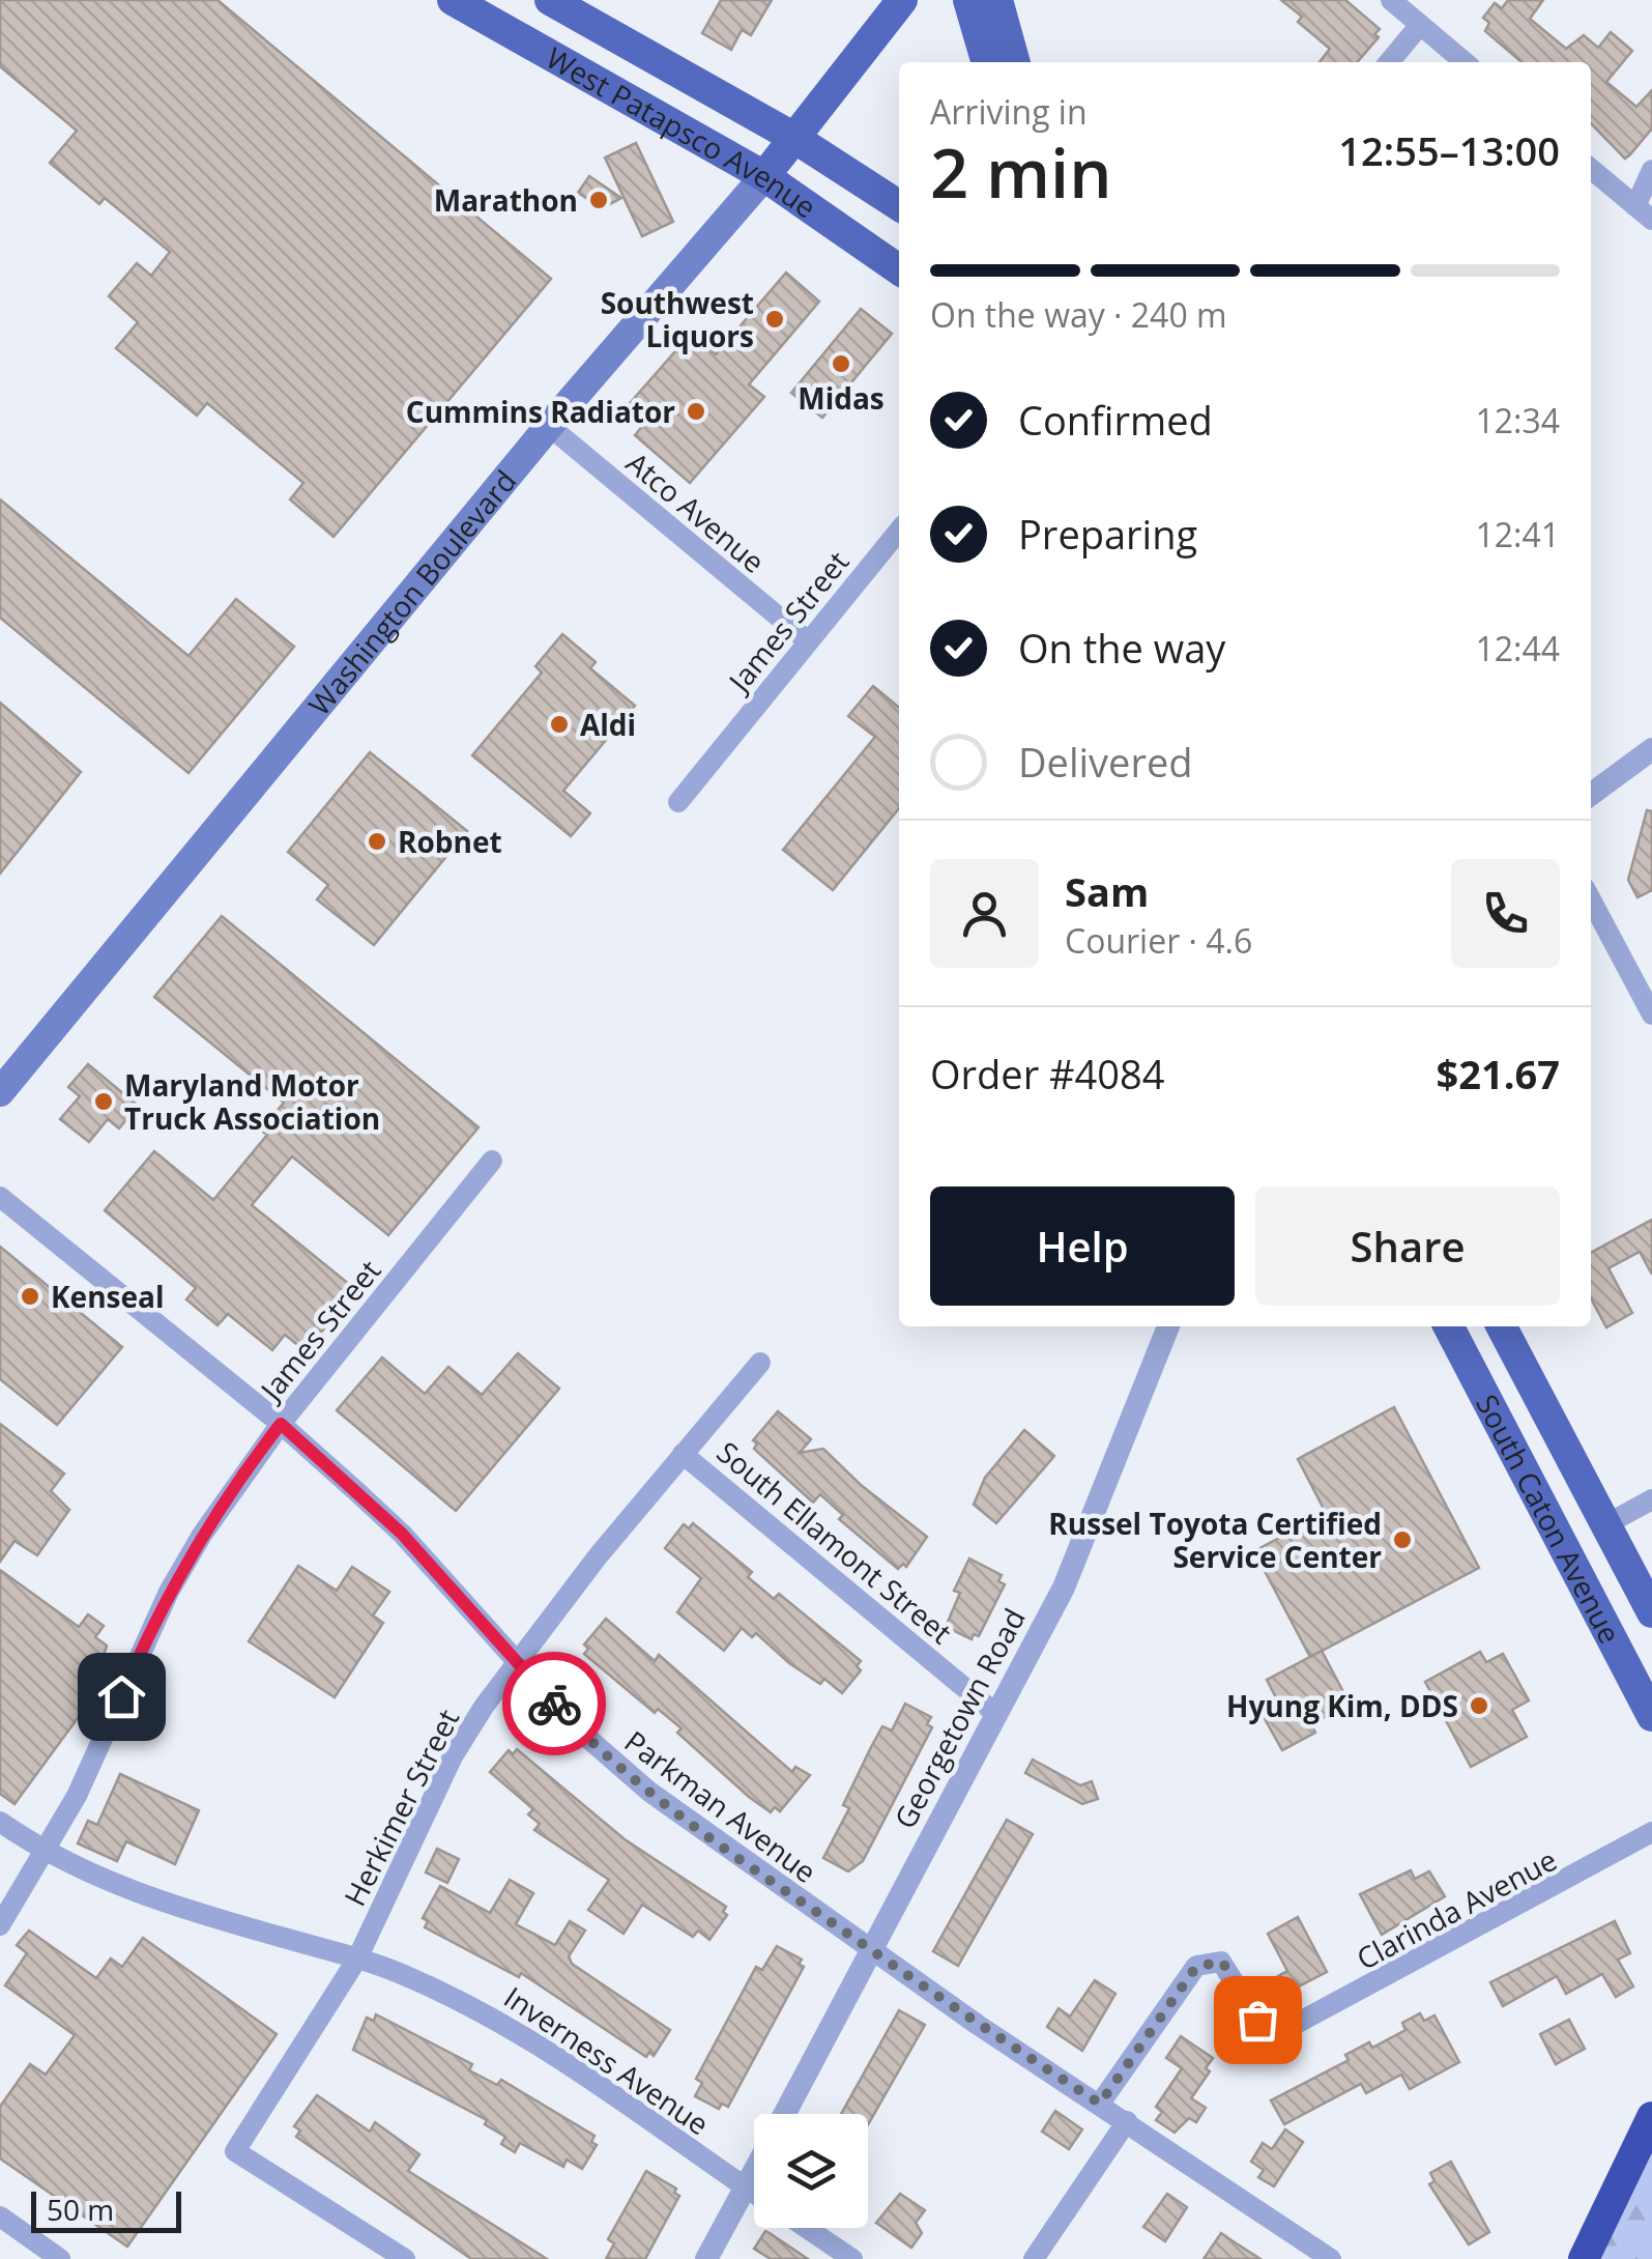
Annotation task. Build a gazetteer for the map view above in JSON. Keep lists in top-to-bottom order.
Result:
{
  "streets": {
    "main road": ["West Patapsco Avenue", "Washington Boulevard", "South Caton Avenue"],
    "street": [
      "Atco Avenue",
      "James Street",
      "South Ellamont Street",
      "Georgetown Road",
      "Parkman Avenue",
      "Herkimer Street",
      "Clarinda Avenue",
      "Inverness Avenue"
    ]
  },
  "crossings": [
    ["West Patapsco Avenue", "Washington Boulevard"],
    ["Atco Avenue", "Washington Boulevard"],
    ["Atco Avenue", "James Street"],
    ["James Street", "Parkman Avenue"],
    ["James Street", "Inverness Avenue"],
    ["South Ellamont Street", "Georgetown Road"],
    ["South Ellamont Street", "Herkimer Street"],
    ["Georgetown Road", "Parkman Avenue"],
    ["Georgetown Road", "Inverness Avenue"],
    ["Parkman Avenue", "Herkimer Street"],
    ["Parkman Avenue", "Clarinda Avenue"],
    ["Herkimer Street", "Inverness Avenue"]
  ],
  "places": [
    "Marathon",
    "Southwest Liquors",
    "Midas",
    "Cummins Radiator",
    "Aldi",
    "Robnet",
    "Maryland Motor Truck Association",
    "Kenseal",
    "Russel Toyota Certified Service Center",
    "Hyung Kim, DDS"
  ],
  "scale_bar": "50 m",
  "page": {
    "heading": ["2 min", "Arriving in", "12:55–13:00"],
    "panel": [
      "Sam",
      "Courier · 4.6",
      "Order #4084",
      "$21.67"
    ],
    "bar": "On the way · 240 m",
    "list": [
      ["Confirmed", "12:34"],
      ["Preparing", "12:41"],
      ["On the way", "12:44"],
      "Delivered"
    ],
    "buttons": ["Help", "Share"],
    "scale": "50 m"
  }
}
